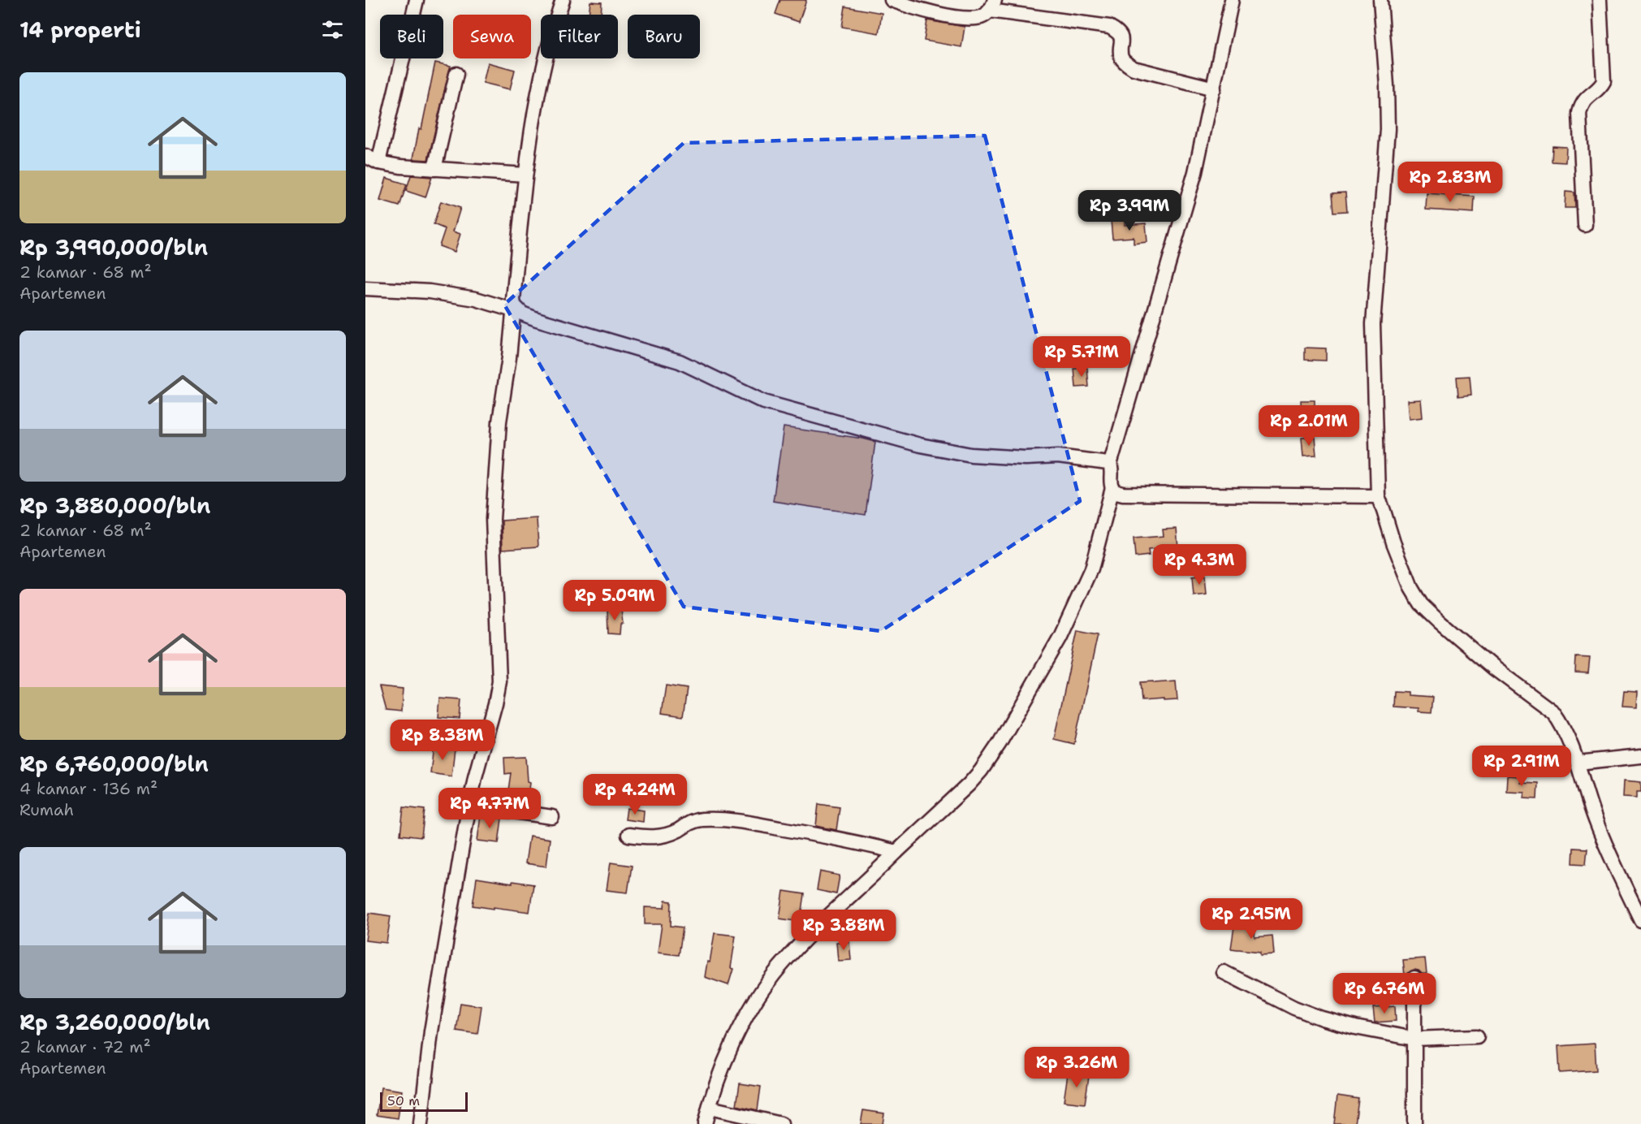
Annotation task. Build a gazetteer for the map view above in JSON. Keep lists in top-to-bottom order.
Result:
{
  "scale_bar": "50 m",
  "page": {
    "heading": "14 properti",
    "chip": [
      "Beli",
      "Sewa",
      "Filter",
      "Baru"
    ],
    "list": [
      {
        "name": "Rp 3,990,000/bln",
        "note": "2 kamar · 68 m² · Apartemen"
      },
      {
        "name": "Rp 3,880,000/bln",
        "note": "2 kamar · 68 m² · Apartemen"
      },
      {
        "name": "Rp 6,760,000/bln",
        "note": "4 kamar · 136 m² · Rumah"
      },
      {
        "name": "Rp 3,260,000/bln",
        "note": "2 kamar · 72 m² · Apartemen"
      }
    ],
    "price": [
      "Rp 2.83M",
      "Rp 3.99M",
      "Rp 5.71M",
      "Rp 2.01M",
      "Rp 4.3M",
      "Rp 5.09M",
      "Rp 8.38M",
      "Rp 2.91M",
      "Rp 4.24M",
      "Rp 4.77M",
      "Rp 2.95M",
      "Rp 3.88M",
      "Rp 6.76M",
      "Rp 3.26M"
    ],
    "scale": "50 m"
  }
}
